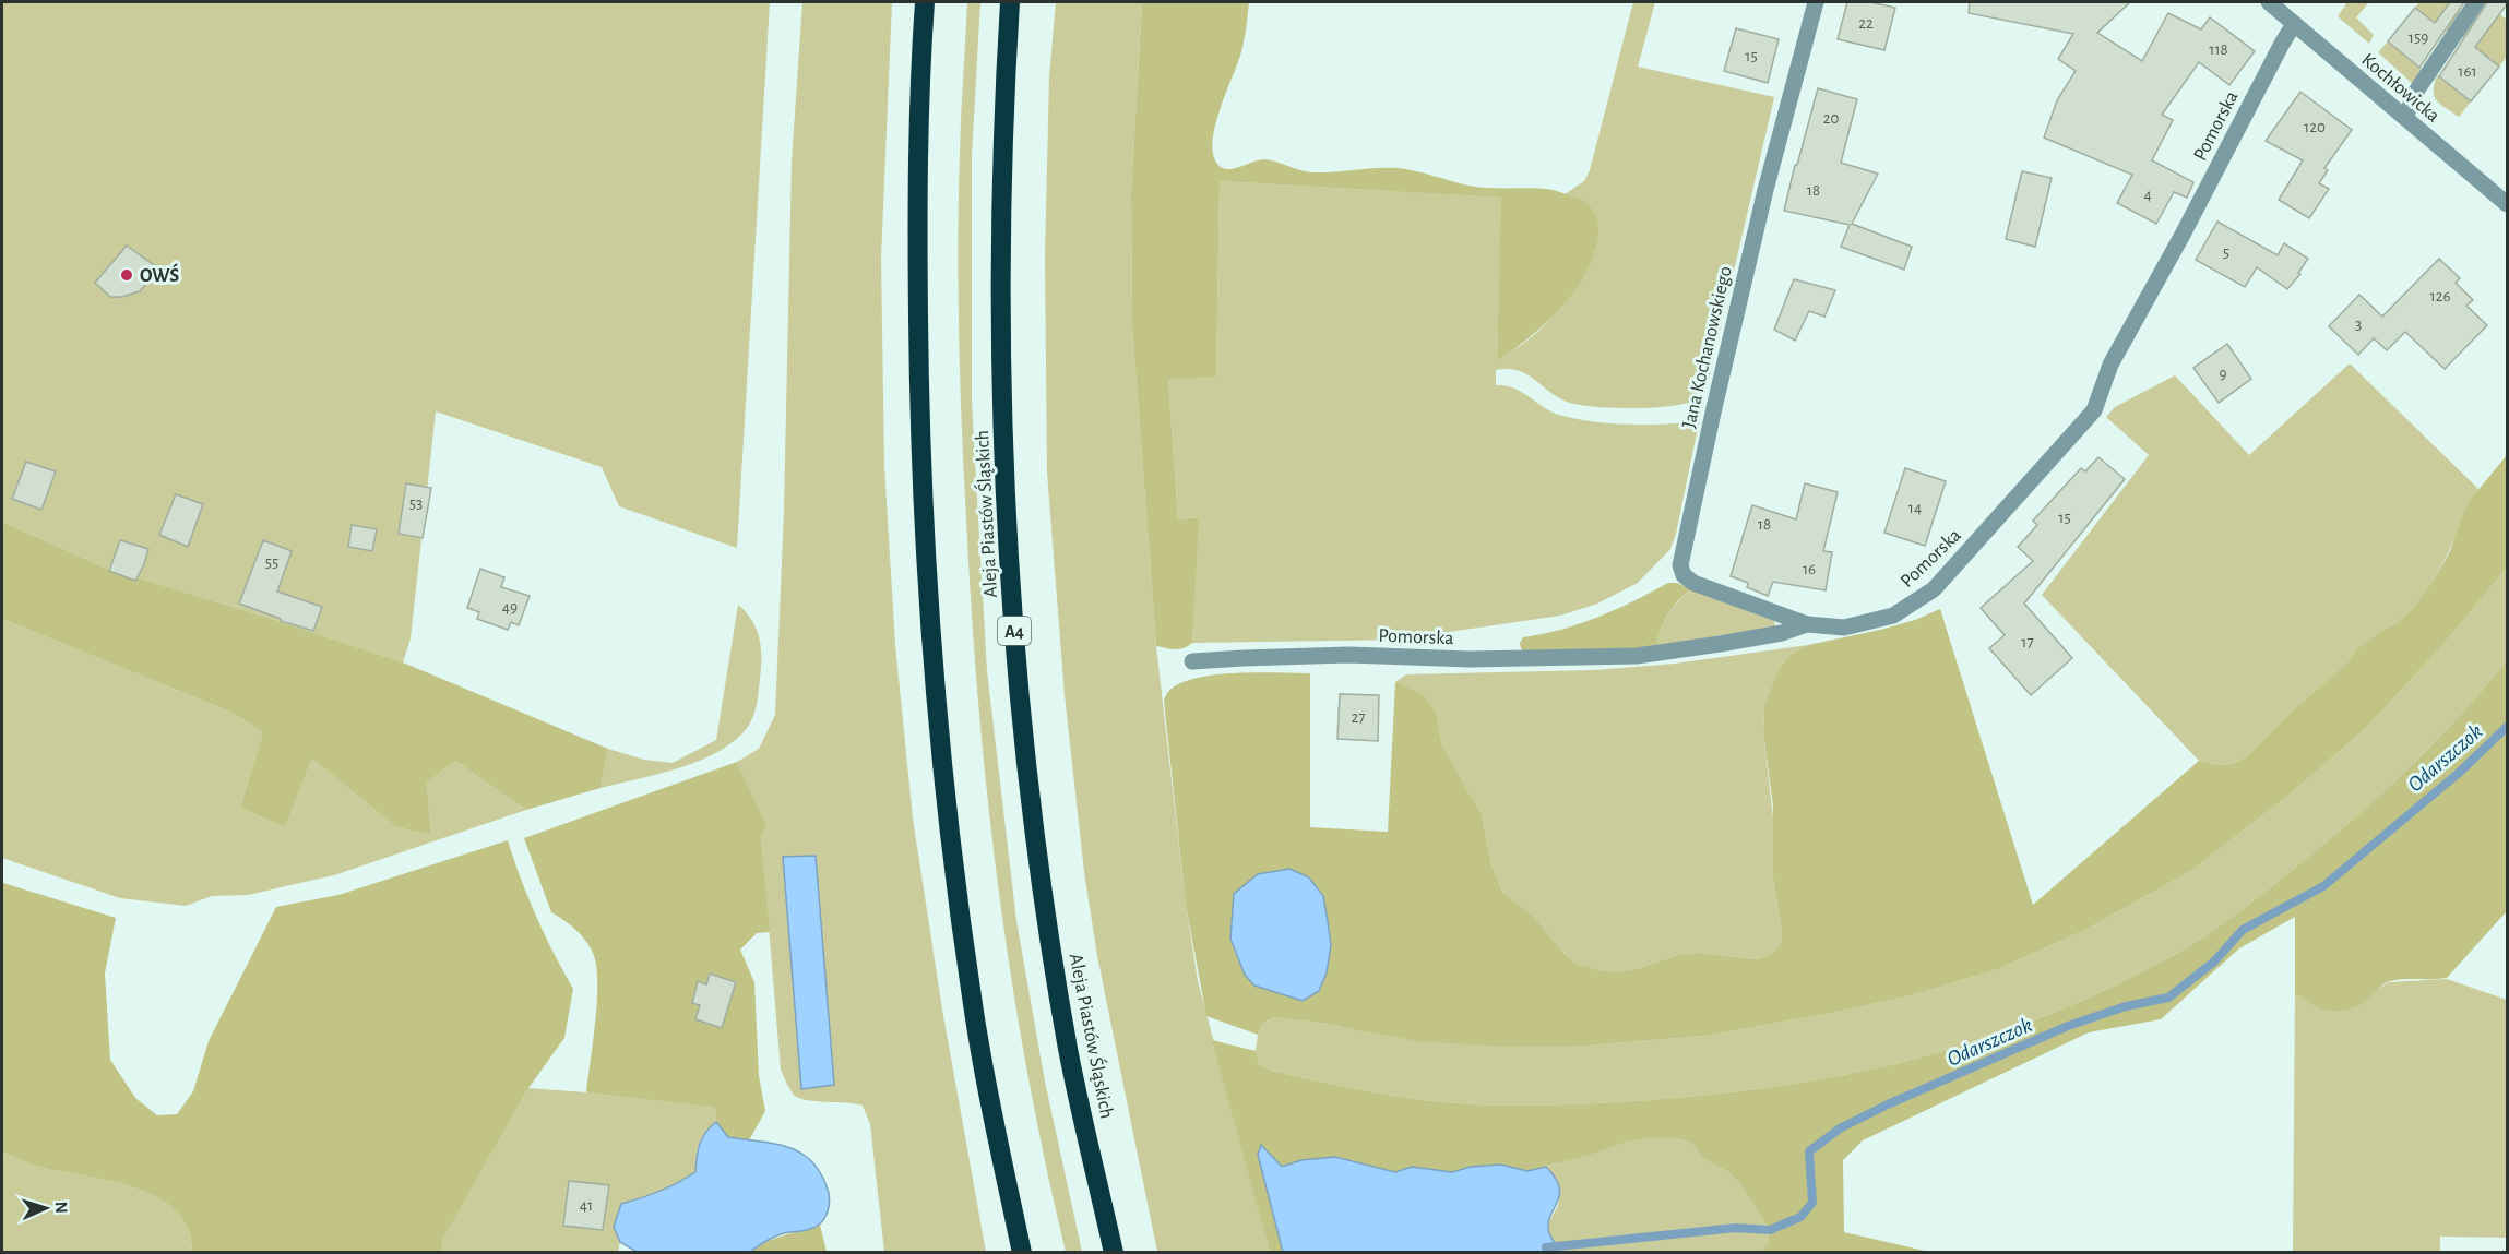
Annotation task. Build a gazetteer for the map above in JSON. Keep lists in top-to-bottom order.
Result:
{
  "streets": {
    "highway": ["Aleja Piastów Śląskich", "A4"],
    "street": ["Kochłowicka", "Pomorska", "Jana Kochanowskiego"]
  },
  "crossings": [
    ["Kochłowicka", "Pomorska"],
    ["Pomorska", "Jana Kochanowskiego"]
  ],
  "water": ["Odarszczok"],
  "places": ["OWŚ"],
  "house_numbers": [
    "22",
    "159",
    "118",
    "15",
    "161",
    "20",
    "120",
    "18",
    "4",
    "5",
    "126",
    "3",
    "9",
    "53",
    "14",
    "15",
    "18",
    "55",
    "16",
    "49",
    "17",
    "27",
    "41"
  ],
  "north": "right"
}
